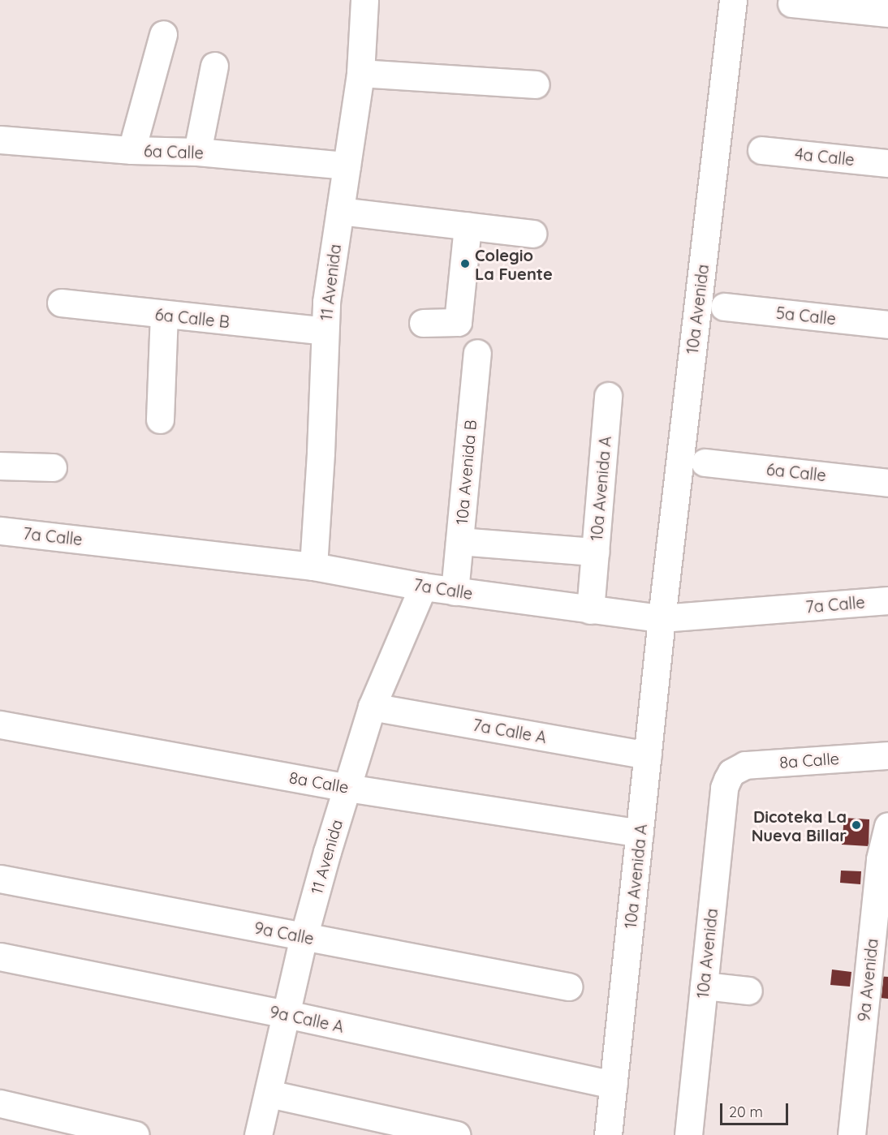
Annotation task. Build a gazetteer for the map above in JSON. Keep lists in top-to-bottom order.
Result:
{
  "streets": {
    "street": [
      "6a Calle",
      "4a Calle",
      "11 Avenida",
      "10a Avenida",
      "5a Calle",
      "6a Calle B",
      "10a Avenida B",
      "10a Avenida A",
      "7a Calle",
      "7a Calle A",
      "8a Calle",
      "9a Calle",
      "9a Avenida",
      "9a Calle A"
    ]
  },
  "crossings": [
    ["6a Calle", "11 Avenida"],
    ["11 Avenida", "6a Calle B"],
    ["11 Avenida", "7a Calle"],
    ["11 Avenida", "7a Calle A"],
    ["11 Avenida", "8a Calle"],
    ["11 Avenida", "9a Calle"],
    ["11 Avenida", "9a Calle A"],
    ["10a Avenida", "10a Avenida A"],
    ["10a Avenida", "7a Calle"],
    ["10a Avenida", "8a Calle"],
    ["10a Avenida B", "7a Calle"],
    ["10a Avenida A", "7a Calle"],
    ["10a Avenida A", "7a Calle A"],
    ["10a Avenida A", "8a Calle"],
    ["10a Avenida A", "9a Calle A"]
  ],
  "places": ["Colegio La Fuente", "Dicoteka La Nueva Billar"],
  "scale_bar": "20 m"
}
